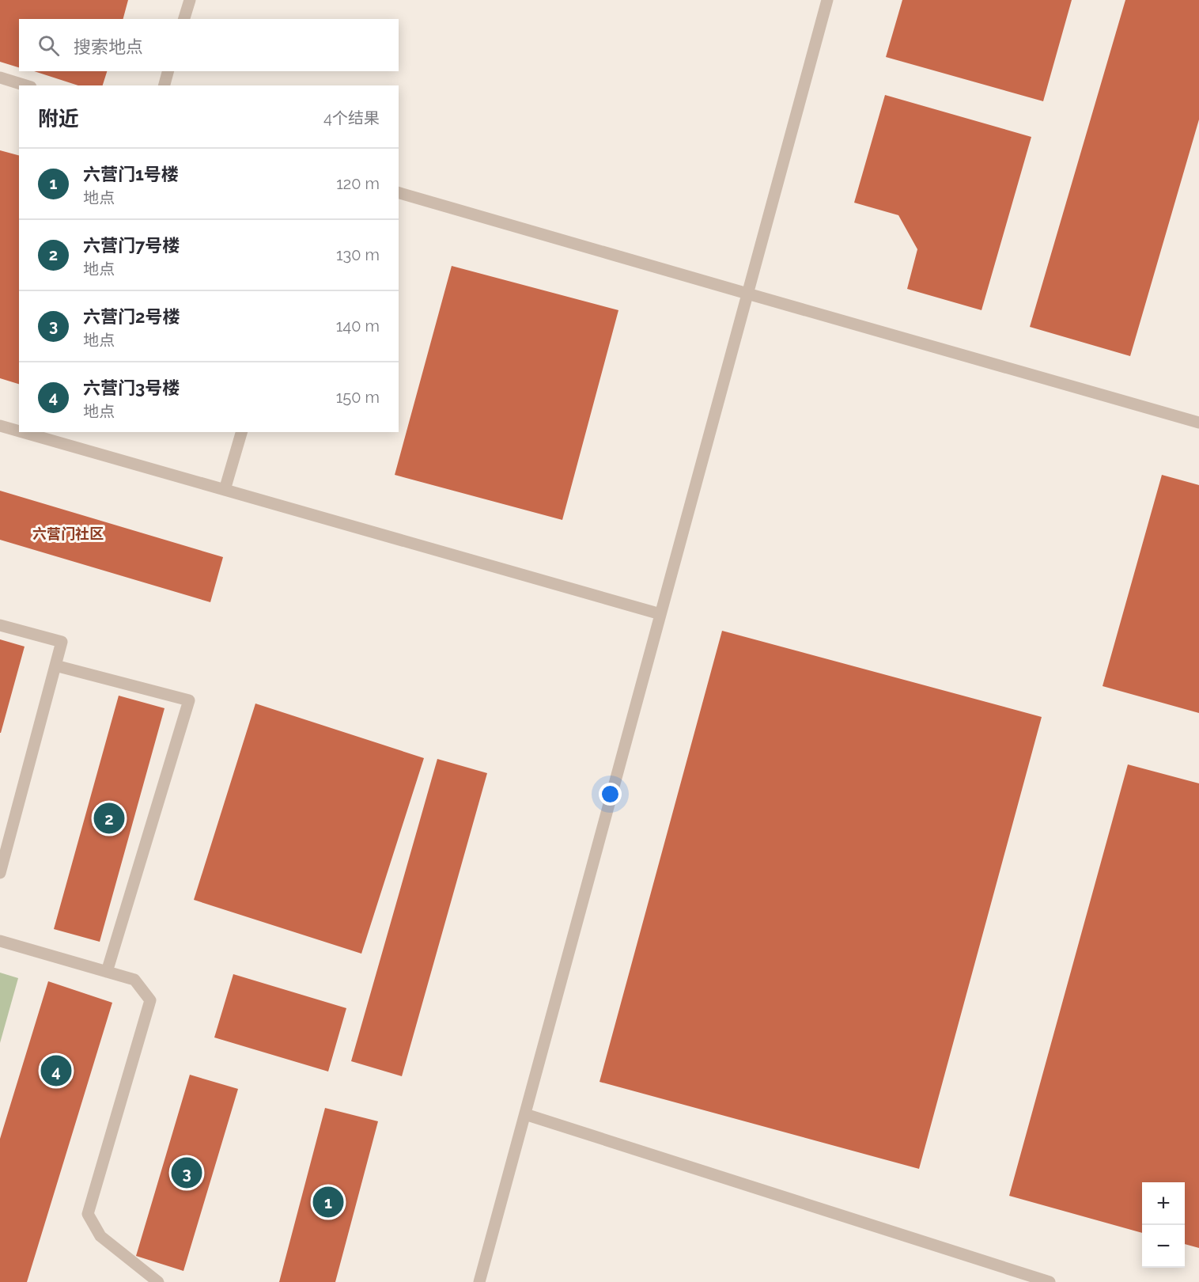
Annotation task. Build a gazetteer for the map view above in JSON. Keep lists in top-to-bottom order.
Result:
{
  "districts": ["六营门社区"],
  "page": {
    "search": "搜索地点",
    "heading": ["附近", "4个结果"],
    "list": [
      {
        "mark": "1",
        "name": "六营门1号楼",
        "note": "地点",
        "value": "120 m"
      },
      {
        "mark": "2",
        "name": "六营门7号楼",
        "note": "地点",
        "value": "130 m"
      },
      {
        "mark": "3",
        "name": "六营门2号楼",
        "note": "地点",
        "value": "140 m"
      },
      {
        "mark": "4",
        "name": "六营门3号楼",
        "note": "地点",
        "value": "150 m"
      }
    ],
    "pins": [
      "2",
      "4",
      "3",
      "1"
    ],
    "map_buttons": ["+", "−"]
  }
}
